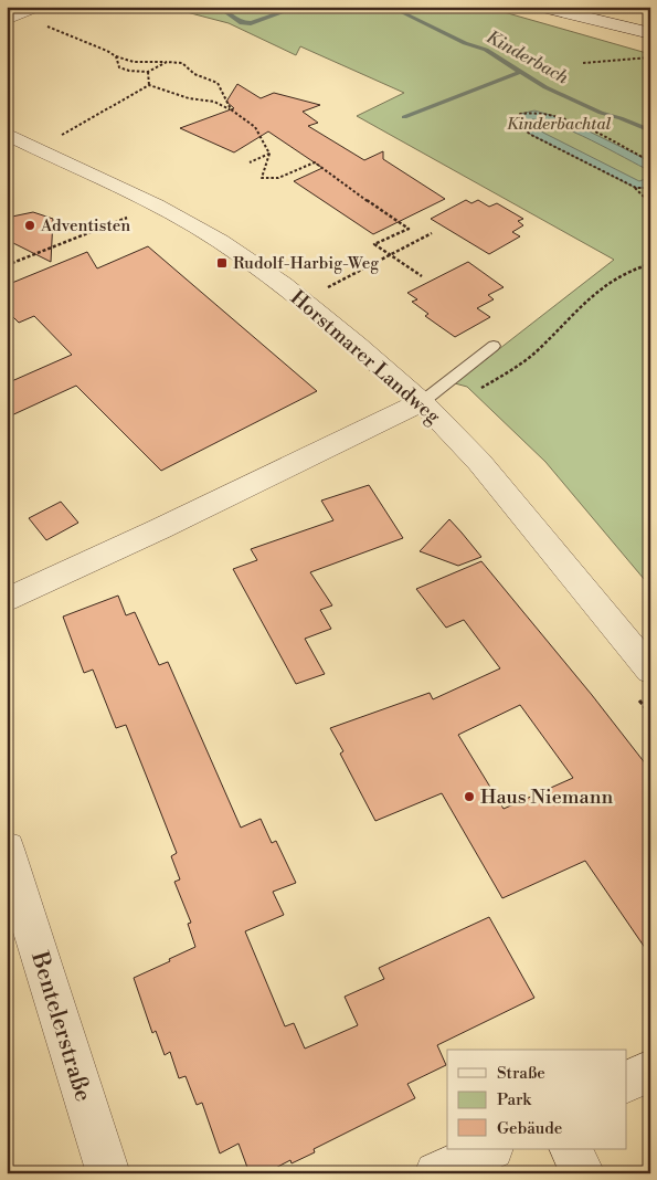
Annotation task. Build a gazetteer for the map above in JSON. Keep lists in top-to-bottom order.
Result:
{
  "streets": {
    "street": ["Horstmarer Landweg", "Bentelerstraße"]
  },
  "water": ["Kinderbach"],
  "parks": ["Kinderbachtal"],
  "places": {
    "other": ["Adventisten", "Haus Niemann"],
    "transit": ["Rudolf-Harbig-Weg"]
  },
  "legend": ["Straße", "Park", "Gebäude"]
}
